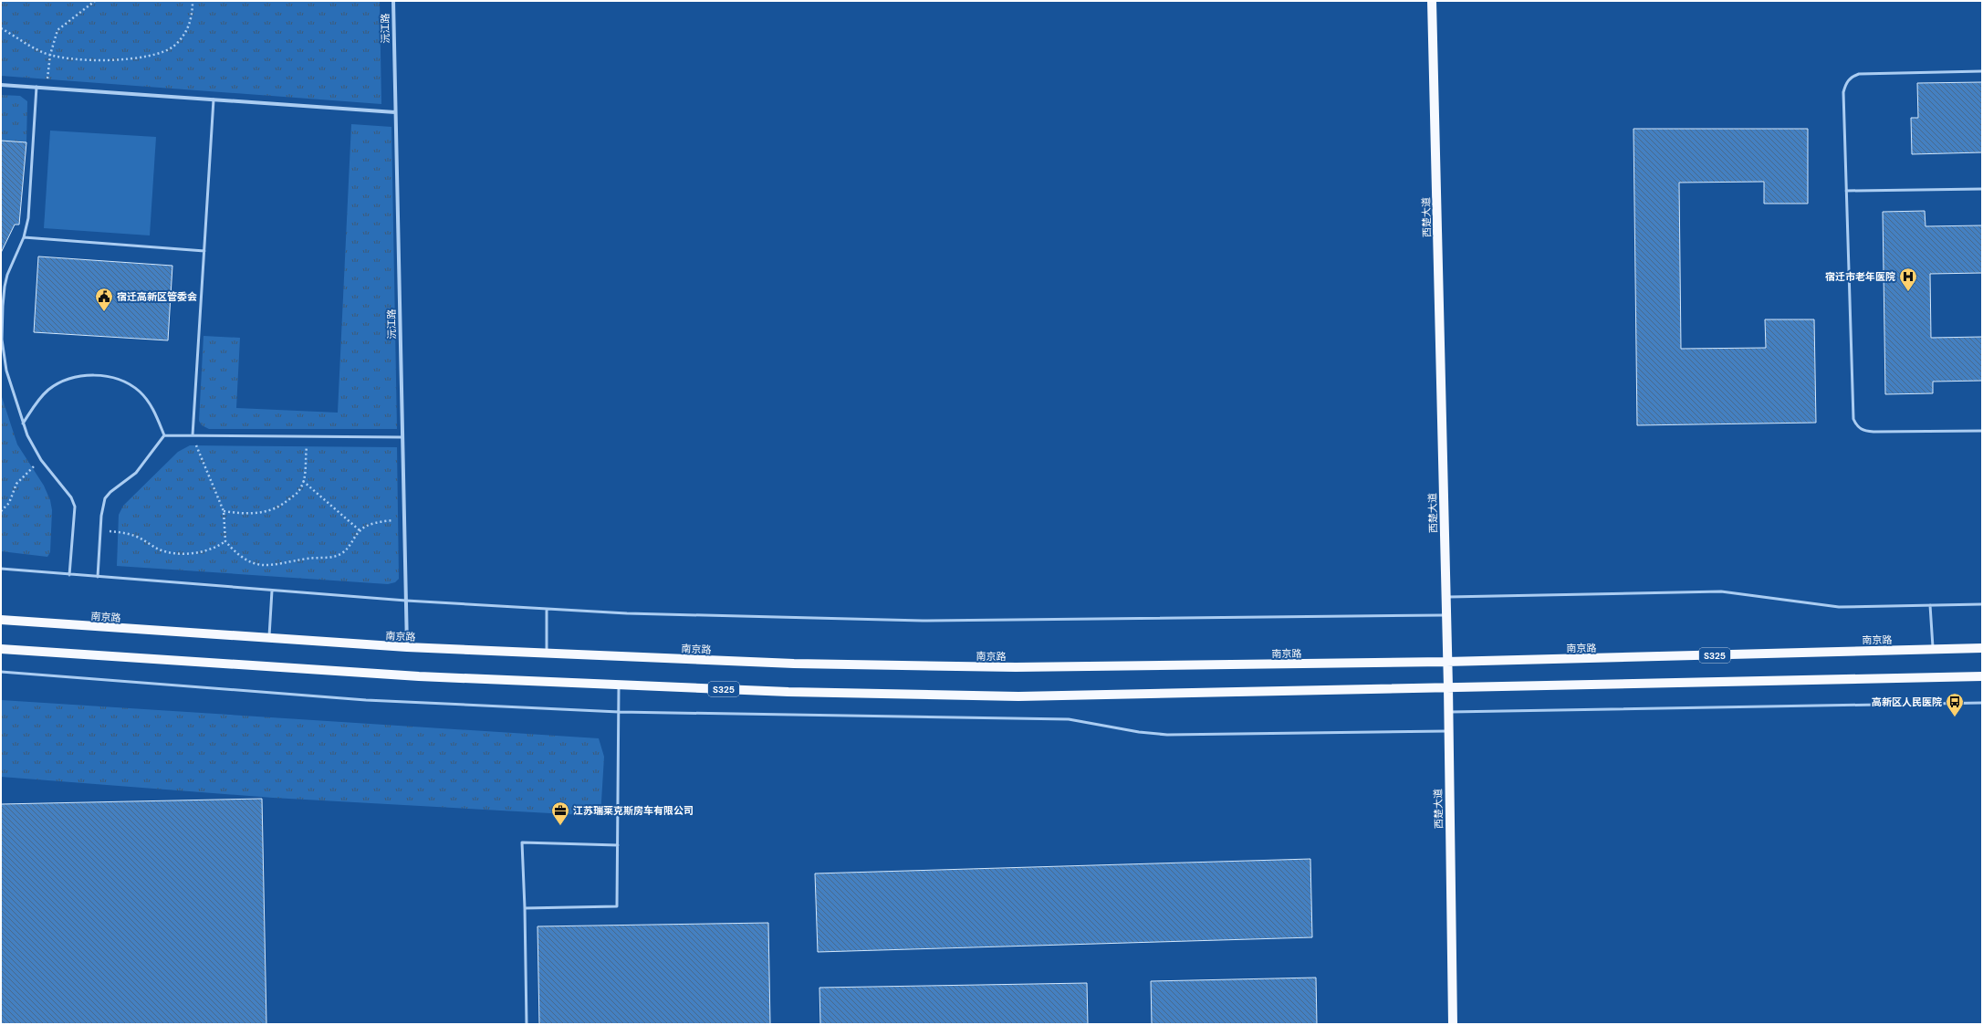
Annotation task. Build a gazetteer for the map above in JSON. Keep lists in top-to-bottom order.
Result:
{
  "streets": {
    "main road": ["西楚大道", "南京路", "S325"],
    "street": ["沅江路"]
  },
  "crossings": [
    ["沅江路", "南京路"],
    ["西楚大道", "南京路"],
    ["西楚大道", "S325"]
  ],
  "places": {
    "hospital": ["宿迁市老年医院"],
    "public building": ["宿迁高新区管委会"],
    "bus stop": ["高新区人民医院"],
    "office": ["江苏瑞莱克斯房车有限公司"]
  }
}
